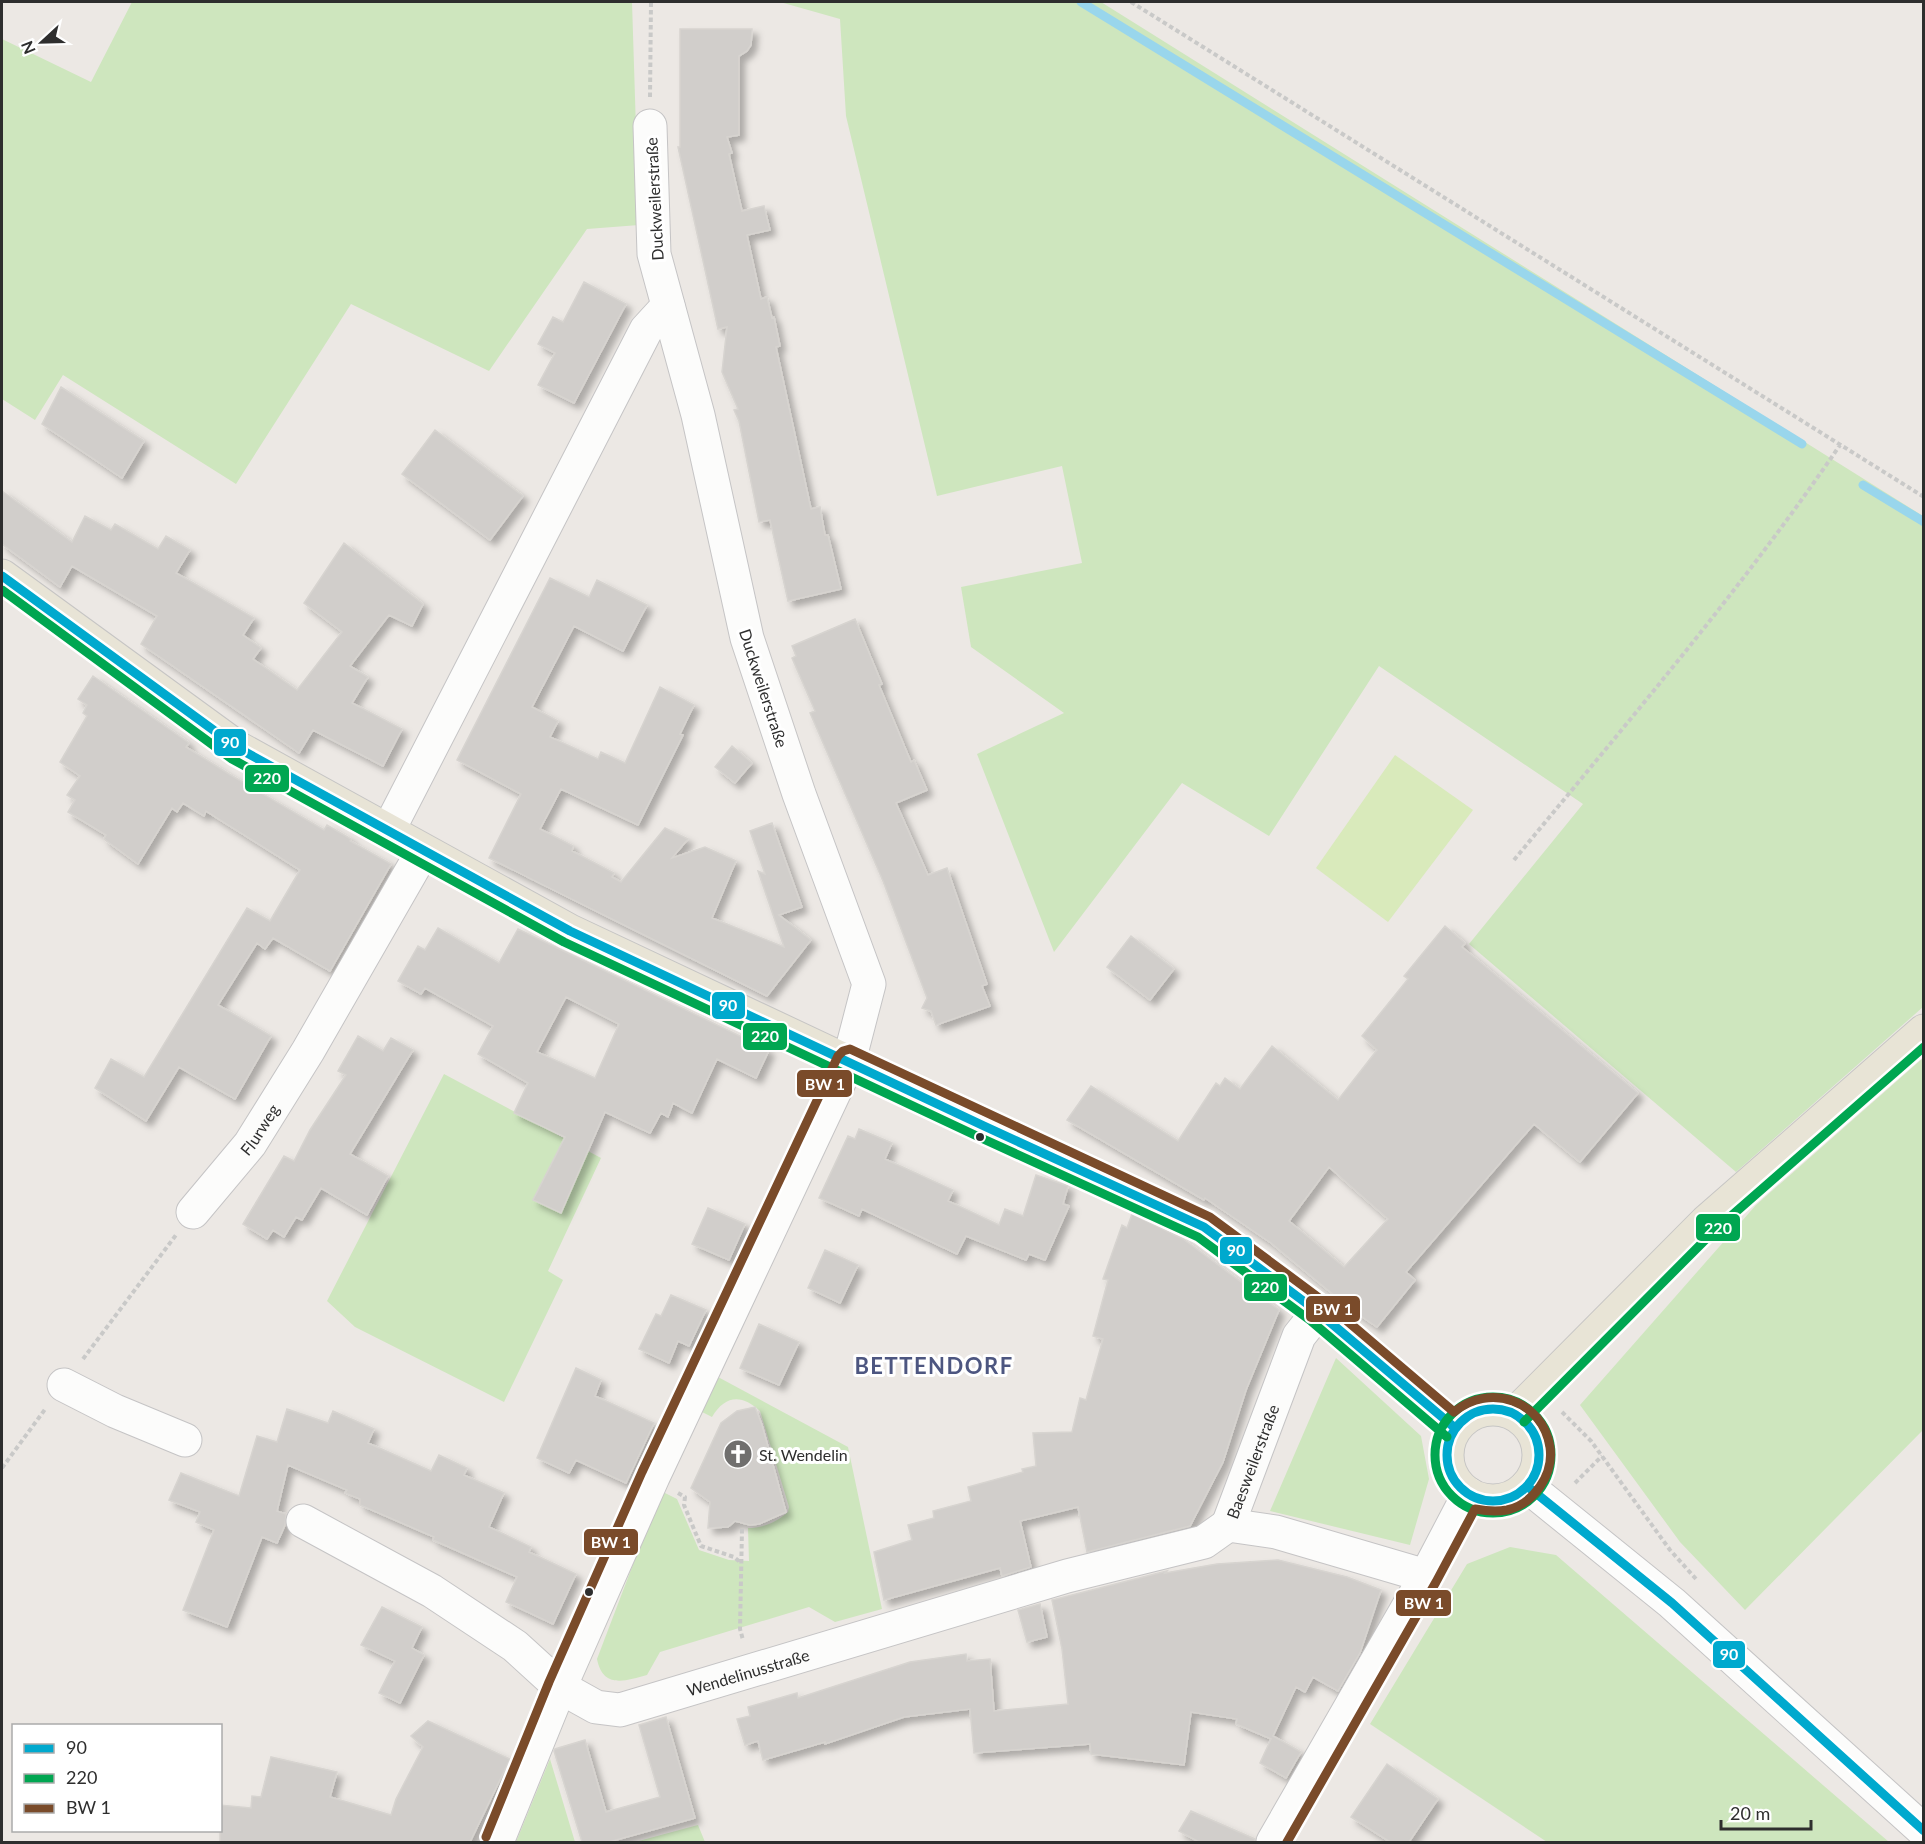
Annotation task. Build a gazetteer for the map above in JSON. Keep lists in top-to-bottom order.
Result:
{
  "streets": {
    "street": [
      "Duckweilerstraße",
      "Flurweg",
      "Baesweilerstraße",
      "Wendelinusstraße"
    ]
  },
  "crossings": [
    ["Duckweilerstraße", "Wendelinusstraße"],
    ["Baesweilerstraße", "Wendelinusstraße"]
  ],
  "districts": ["BETTENDORF"],
  "places": {
    "church": ["St. Wendelin"]
  },
  "lines": ["transit line 90", "transit line 220"],
  "legend": ["90", "220", "BW 1"],
  "scale_bar": "20 m",
  "north": "left"
}
